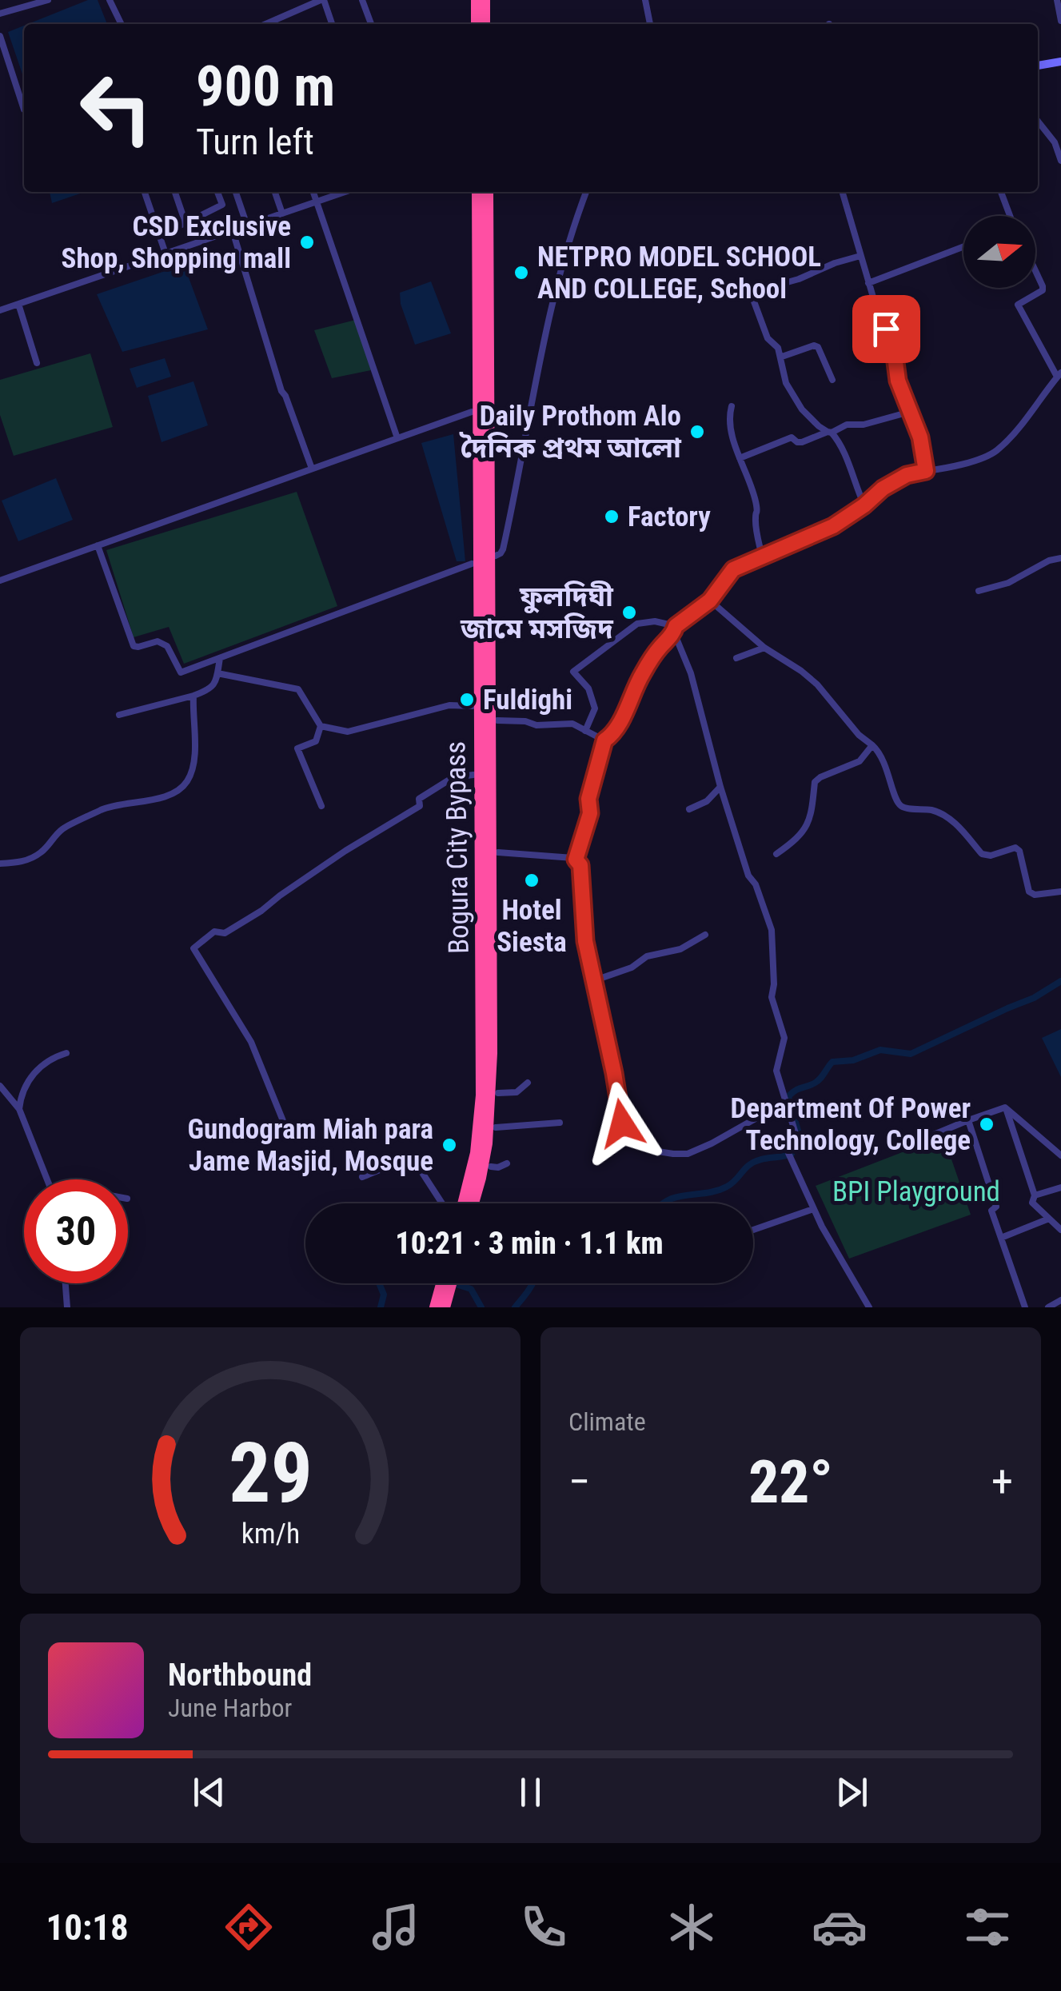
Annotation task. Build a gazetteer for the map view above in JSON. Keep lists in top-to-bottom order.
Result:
{
  "streets": {
    "highway": ["Bogura City Bypass"]
  },
  "parks": ["BPI Playground"],
  "places": [
    "CSD Exclusive Shop, Shopping mall",
    "NETPRO MODEL SCHOOL AND COLLEGE, School",
    "Daily Prothom Alo দৈনিক প্রথম আলো",
    "Factory",
    "ফুলদিঘী জামে মসজিদ",
    "Fuldighi",
    "Hotel Siesta",
    "Department Of Power Technology, College",
    "Gundogram Miah para Jame Masjid, Mosque"
  ],
  "north": "right",
  "page": {
    "turn": ["900 m", "Turn left"],
    "limit": "30",
    "trip": "10:21 · 3 min · 1.1 km",
    "tile": "Climate",
    "heat": ["−", "22°", "+"],
    "song": ["Northbound", "June Harbor"],
    "tabs": "10:18",
    "gauge": ["29", "km/h"]
  }
}
